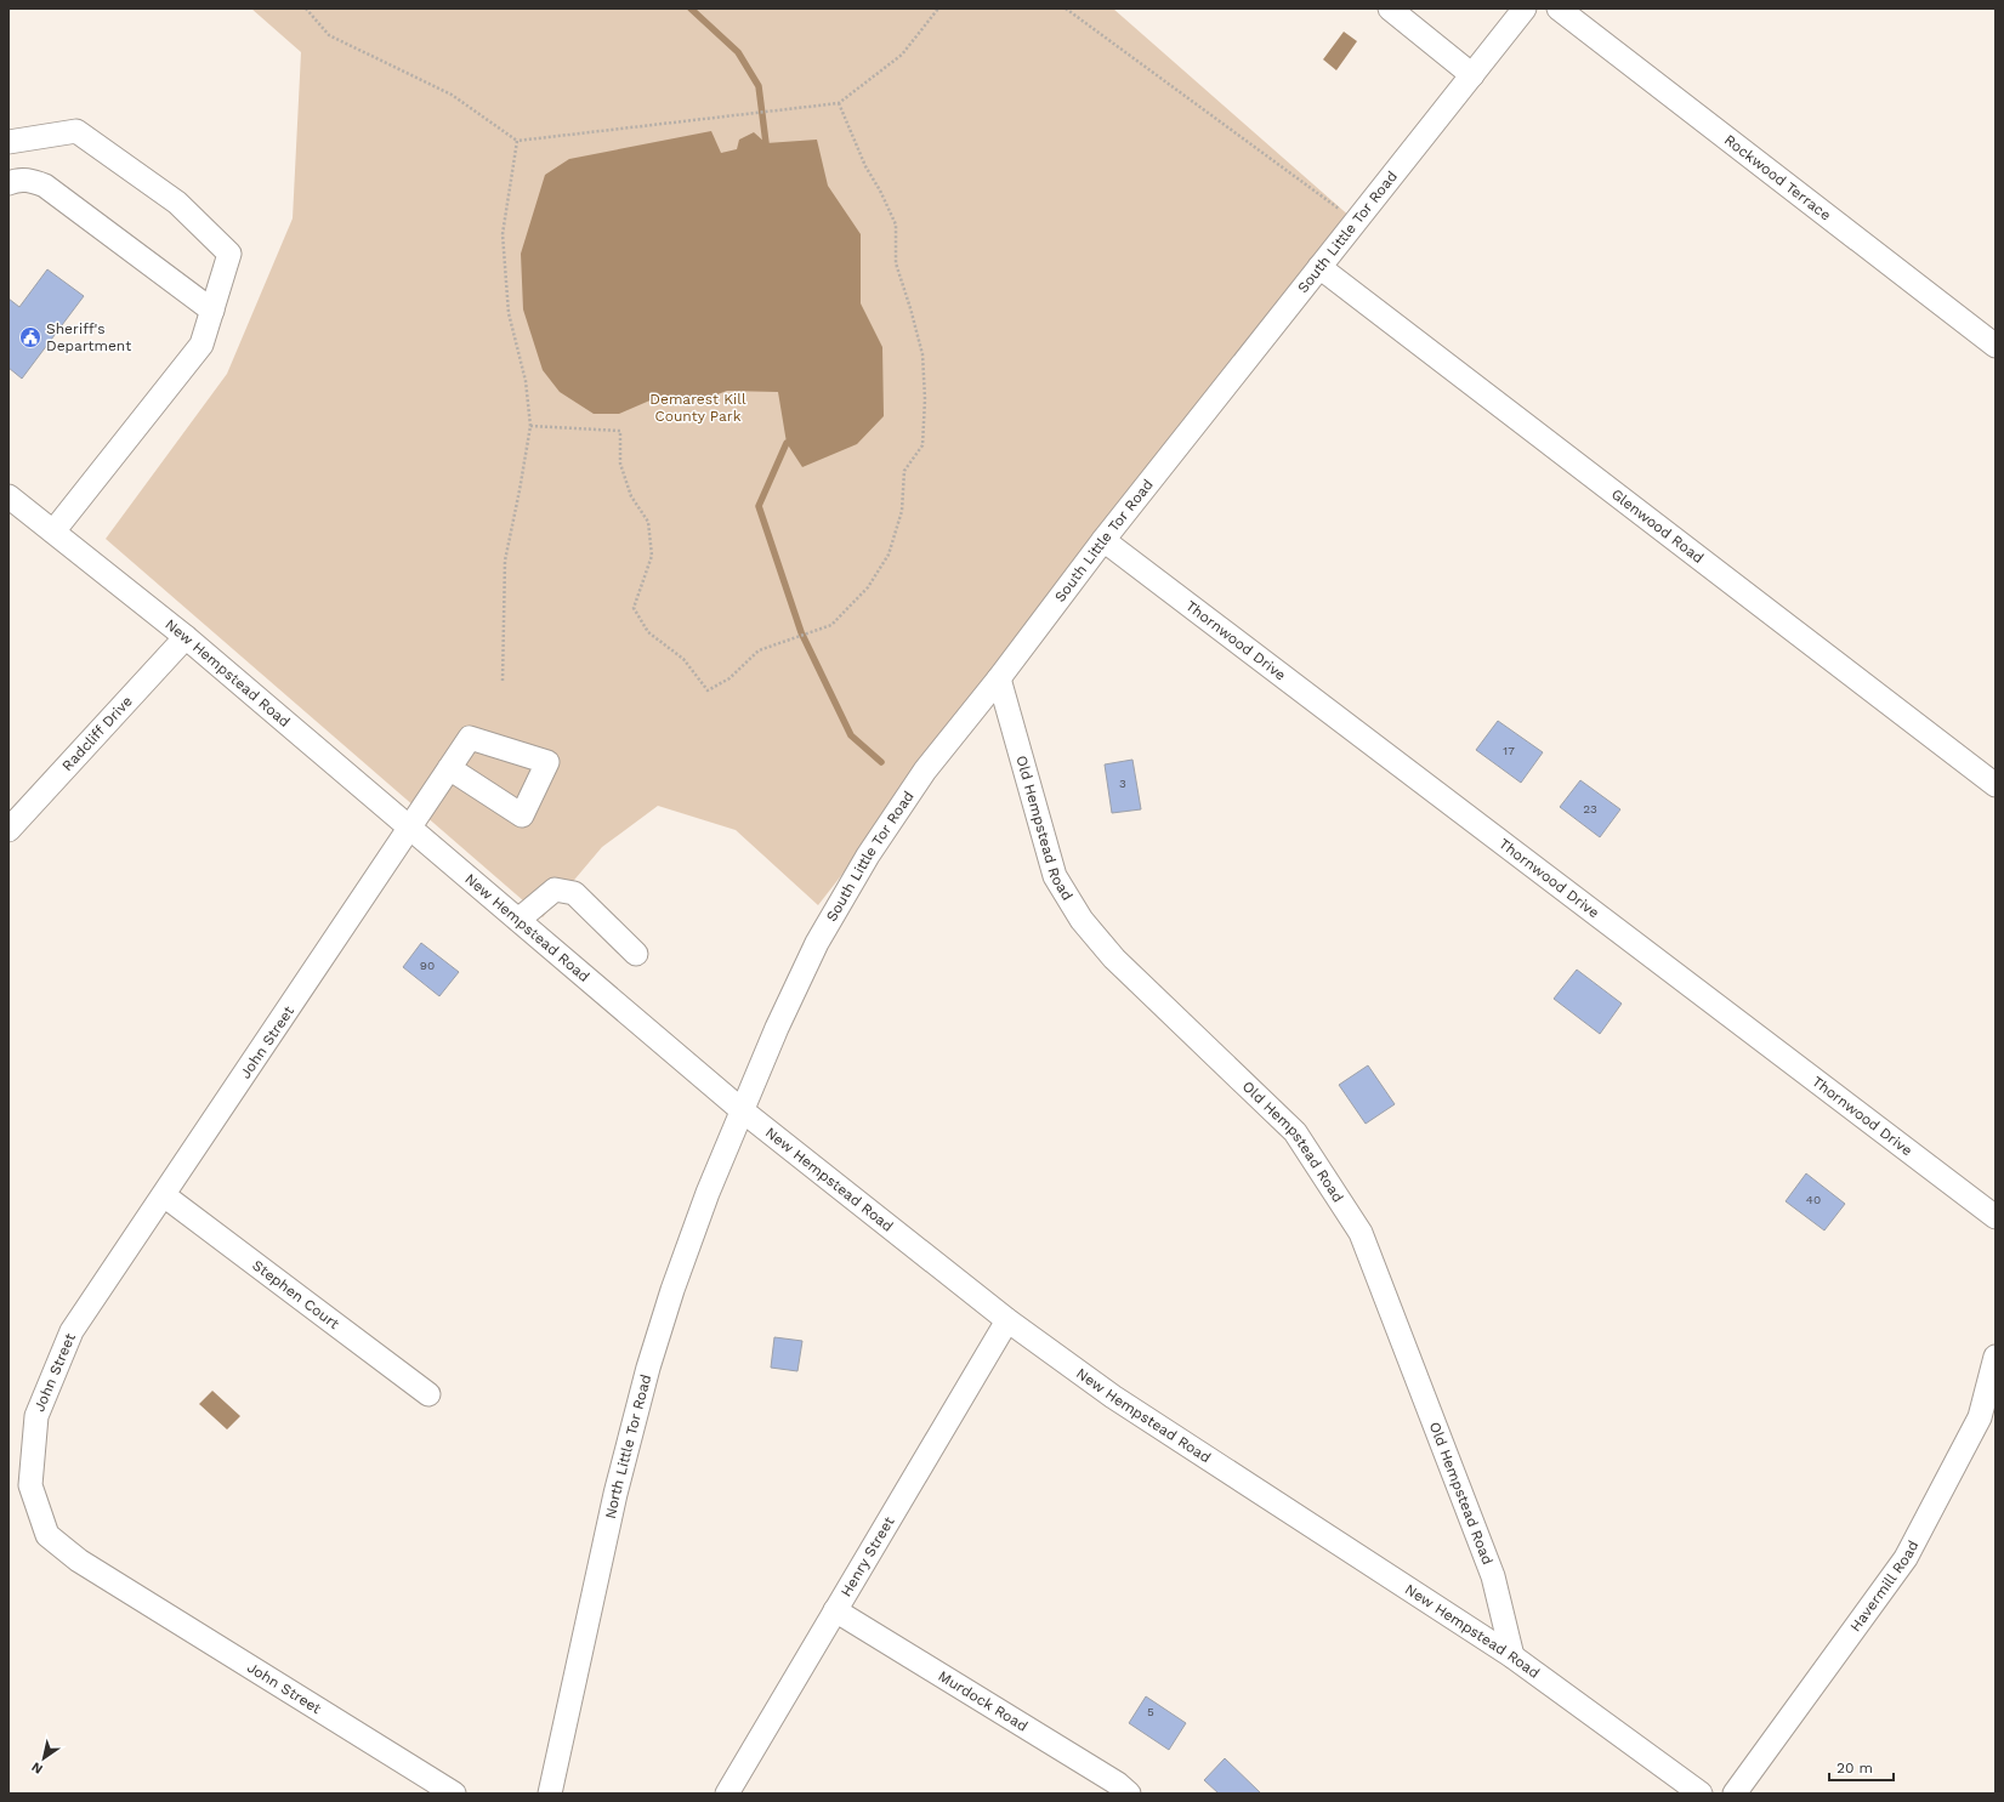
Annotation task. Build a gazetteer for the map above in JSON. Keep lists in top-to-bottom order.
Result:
{
  "streets": {
    "street": [
      "Rockwood Terrace",
      "South Little Tor Road",
      "Glenwood Road",
      "Thornwood Drive",
      "New Hempstead Road",
      "Radcliff Drive",
      "Old Hempstead Road",
      "John Street",
      "Stephen Court",
      "North Little Tor Road",
      "Henry Street",
      "Havermill Road",
      "Murdock Road"
    ]
  },
  "crossings": [
    ["South Little Tor Road", "Glenwood Road"],
    ["South Little Tor Road", "Thornwood Drive"],
    ["South Little Tor Road", "New Hempstead Road"],
    ["South Little Tor Road", "Old Hempstead Road"],
    ["South Little Tor Road", "North Little Tor Road"],
    ["New Hempstead Road", "Radcliff Drive"],
    ["New Hempstead Road", "Old Hempstead Road"],
    ["New Hempstead Road", "John Street"],
    ["New Hempstead Road", "North Little Tor Road"],
    ["New Hempstead Road", "Henry Street"],
    ["John Street", "Stephen Court"],
    ["Henry Street", "Murdock Road"]
  ],
  "parks": ["Demarest Kill County Park"],
  "places": {
    "public building": ["Sheriff's Department"]
  },
  "house_numbers": [
    "17",
    "3",
    "23",
    "90",
    "40",
    "5"
  ],
  "scale_bar": "20 m",
  "north": "bottom left"
}
